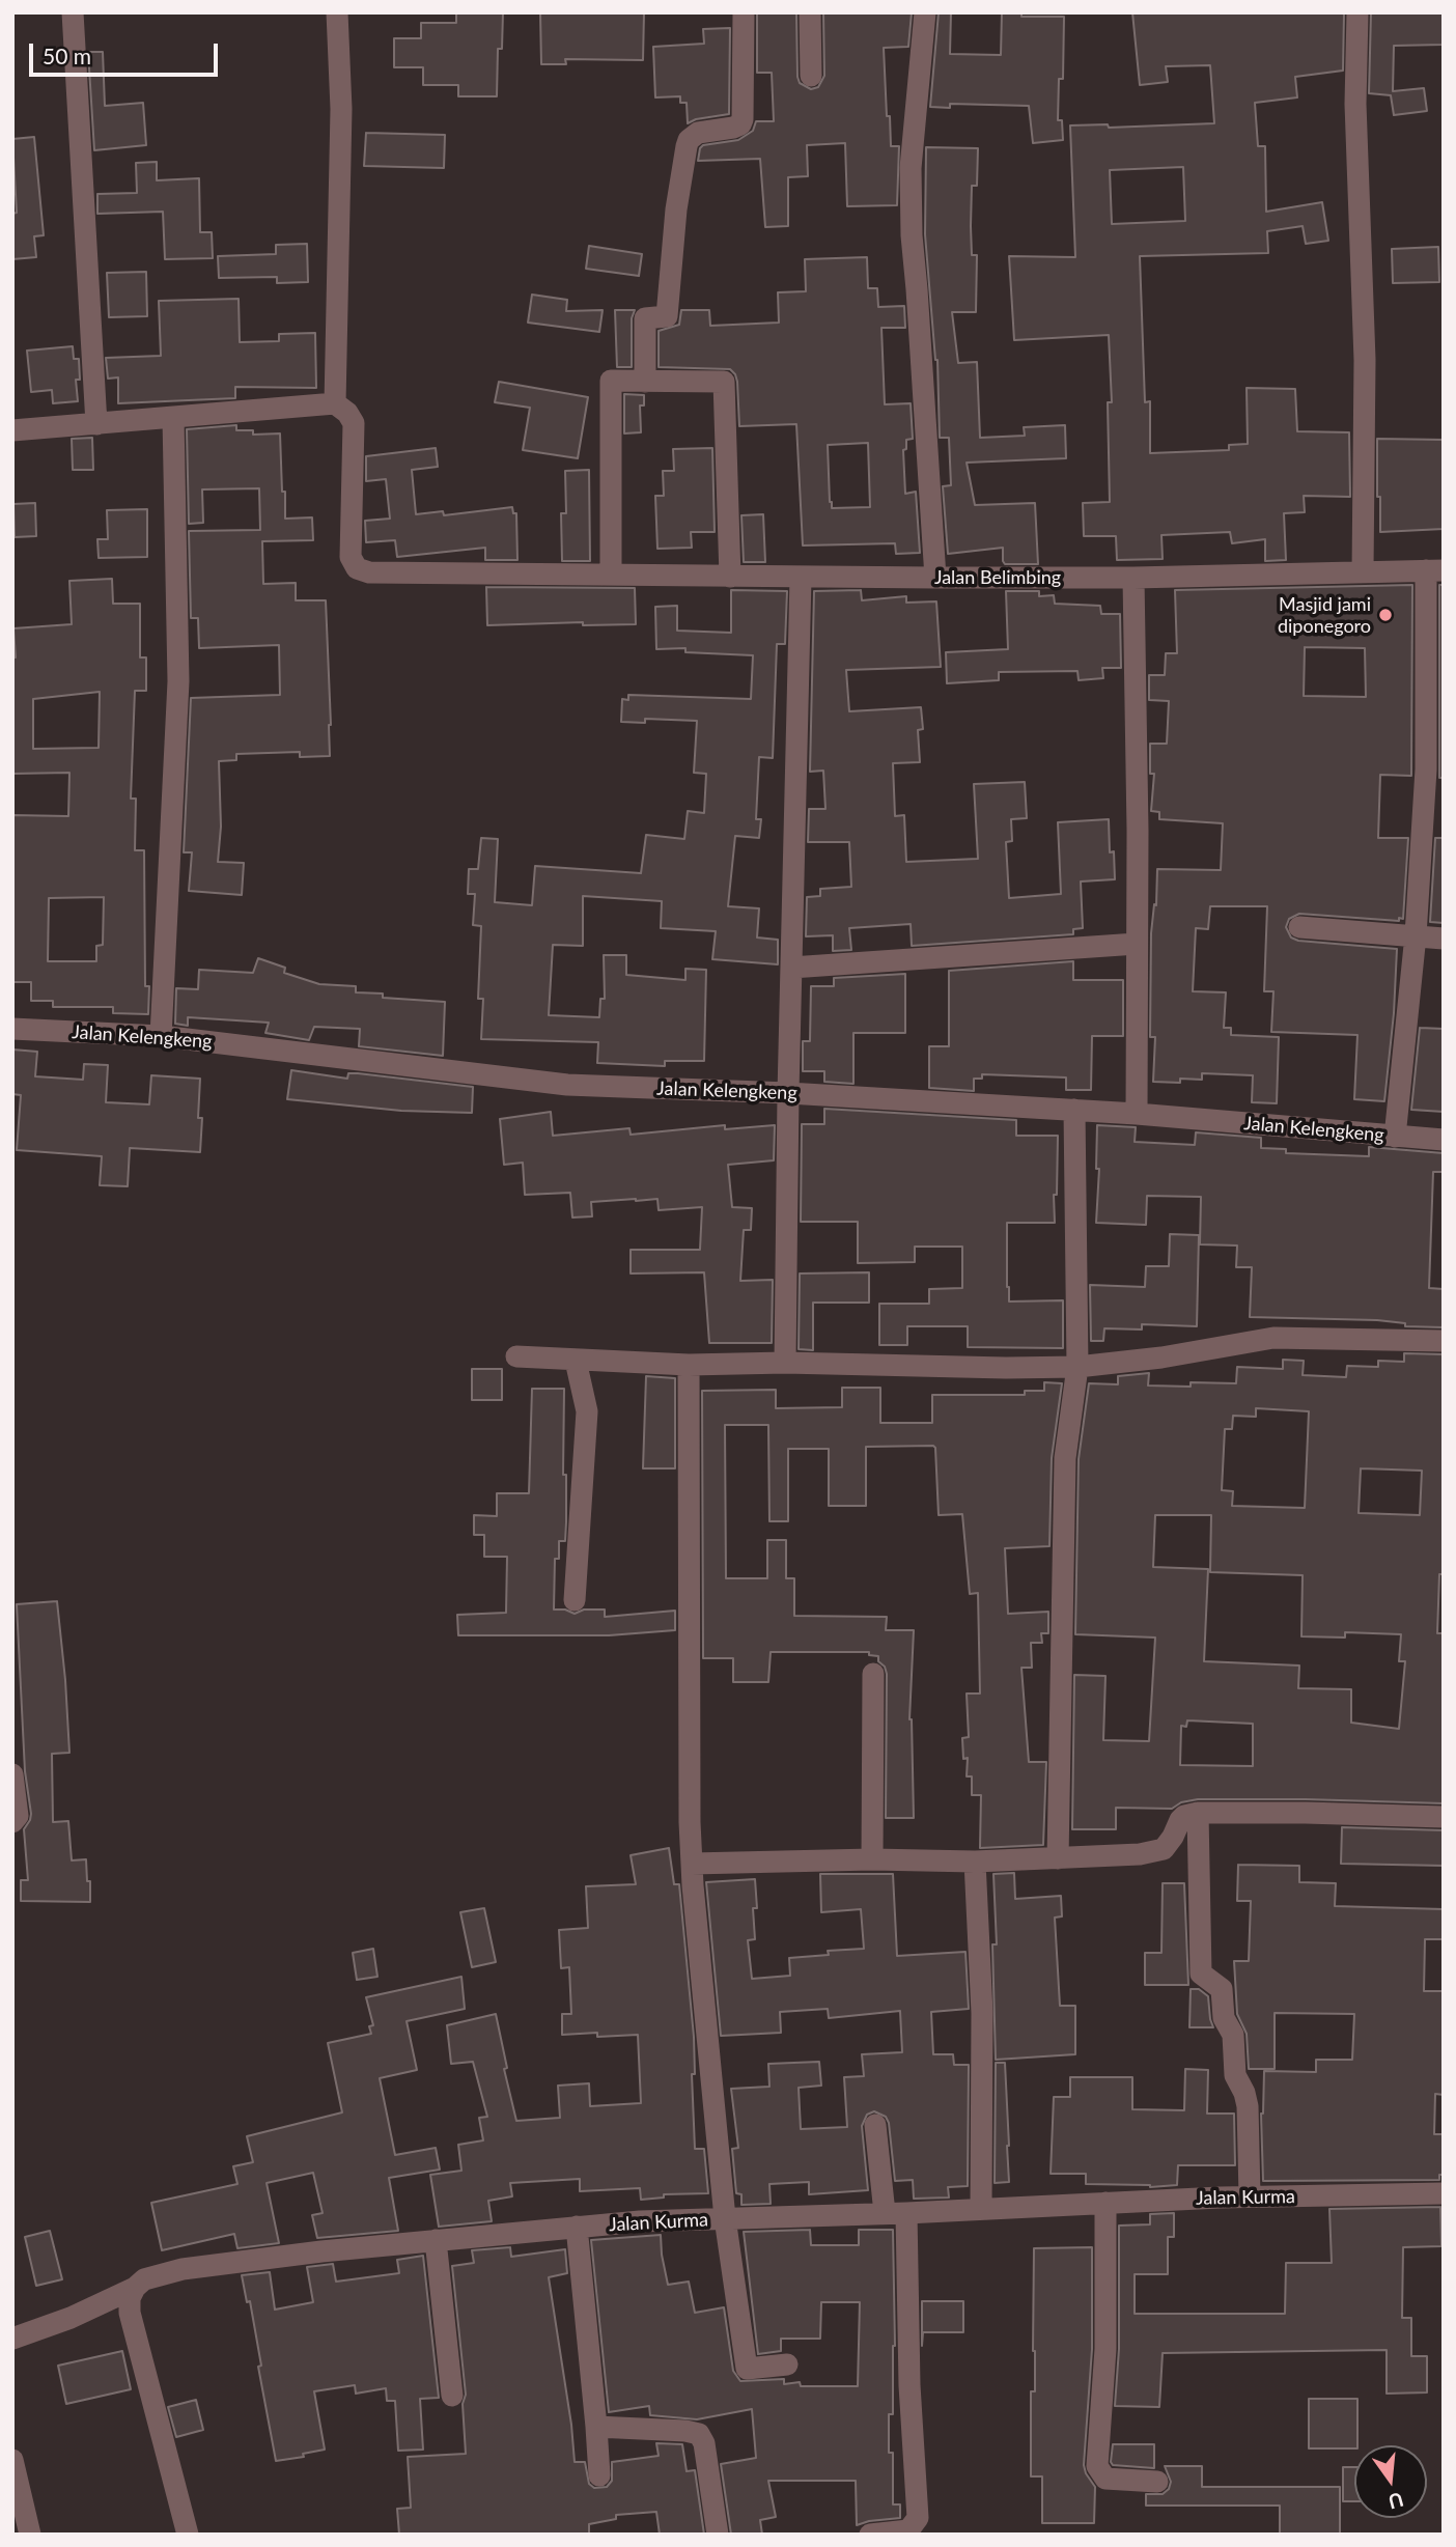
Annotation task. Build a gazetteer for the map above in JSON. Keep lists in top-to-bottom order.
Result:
{
  "streets": {
    "street": ["Jalan Belimbing", "Jalan Kelengkeng", "Jalan Kurma"]
  },
  "places": ["Masjid jami diponegoro"],
  "scale_bar": "50 m",
  "north": "bottom"
}
